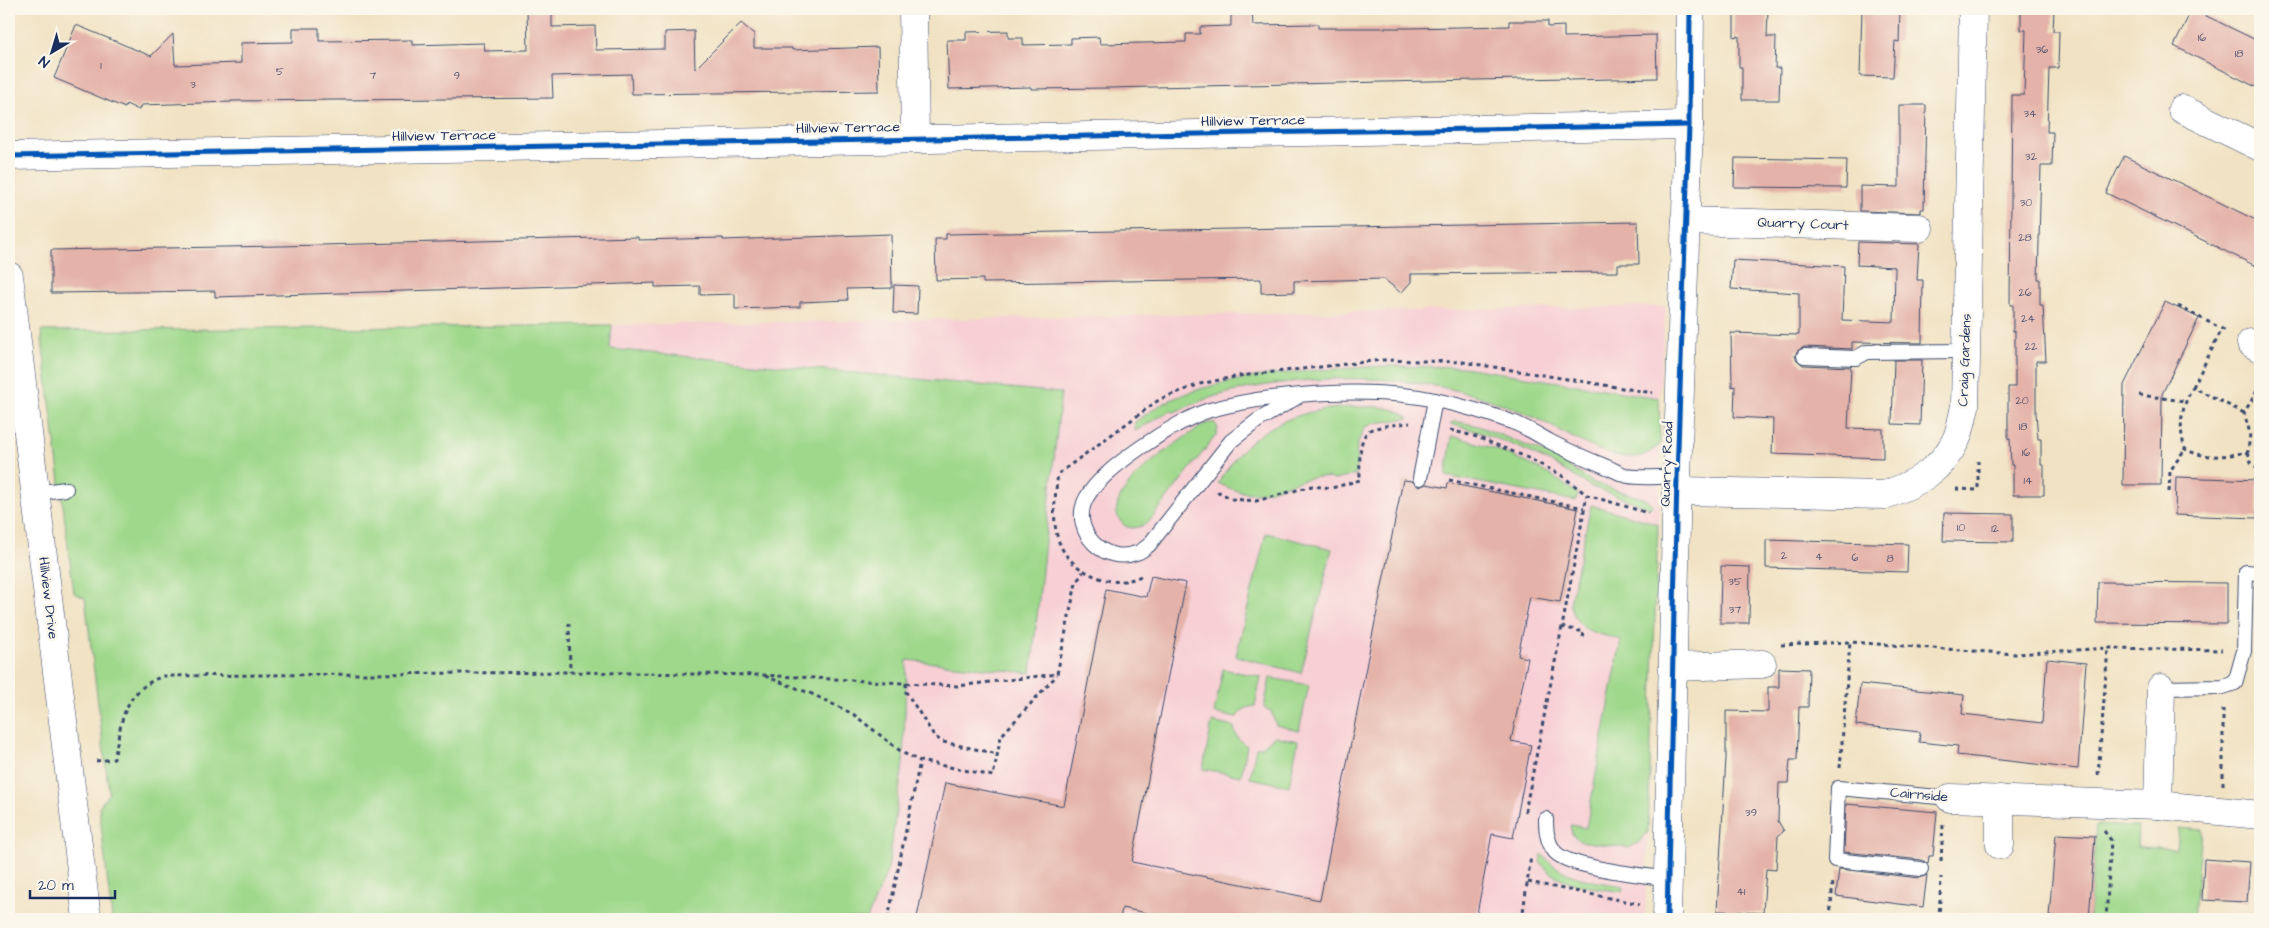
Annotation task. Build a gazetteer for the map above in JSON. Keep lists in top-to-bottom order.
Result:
{
  "streets": {
    "street": [
      "Hillview Terrace",
      "Quarry Court",
      "Craig Gardens",
      "Quarry Road",
      "Hillview Drive",
      "Cairnside"
    ]
  },
  "crossings": [
    ["Hillview Terrace", "Quarry Road"],
    ["Quarry Court", "Quarry Road"],
    ["Craig Gardens", "Quarry Road"]
  ],
  "house_numbers": [
    "16",
    "36",
    "18",
    "1",
    "5",
    "7",
    "9",
    "3",
    "34",
    "32",
    "30",
    "28",
    "26",
    "24",
    "22",
    "20",
    "18",
    "16",
    "14",
    "10",
    "12",
    "2",
    "4",
    "6",
    "8",
    "35",
    "37",
    "39",
    "41"
  ],
  "scale_bar": "20 m",
  "north": "bottom left"
}
